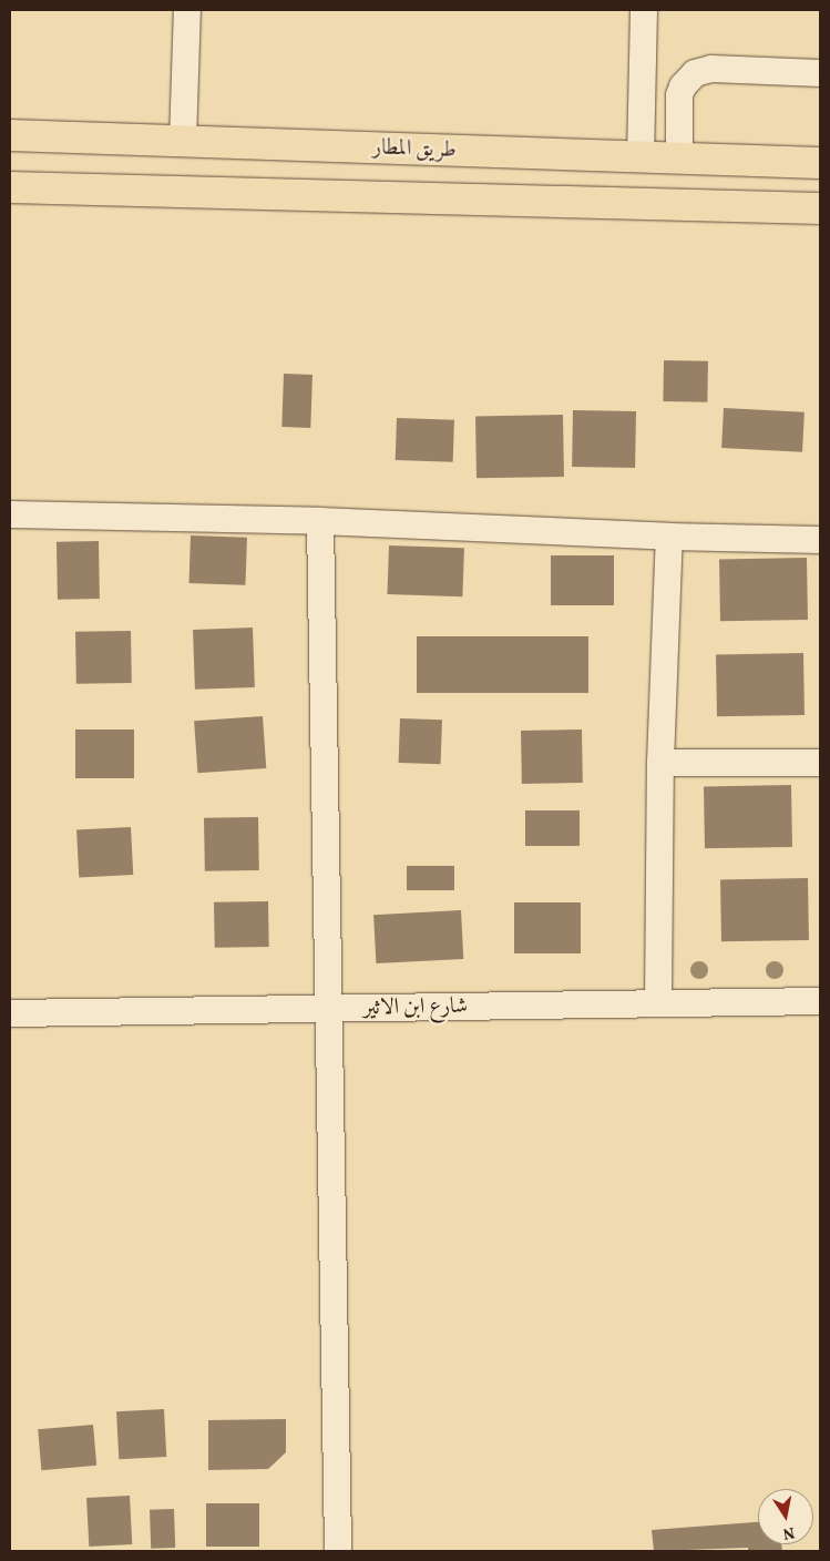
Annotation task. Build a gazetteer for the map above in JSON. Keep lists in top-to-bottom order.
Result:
{
  "streets": {
    "highway": ["طريق المطار"],
    "street": ["شارع ابن الاثير"]
  },
  "north": "bottom"
}
